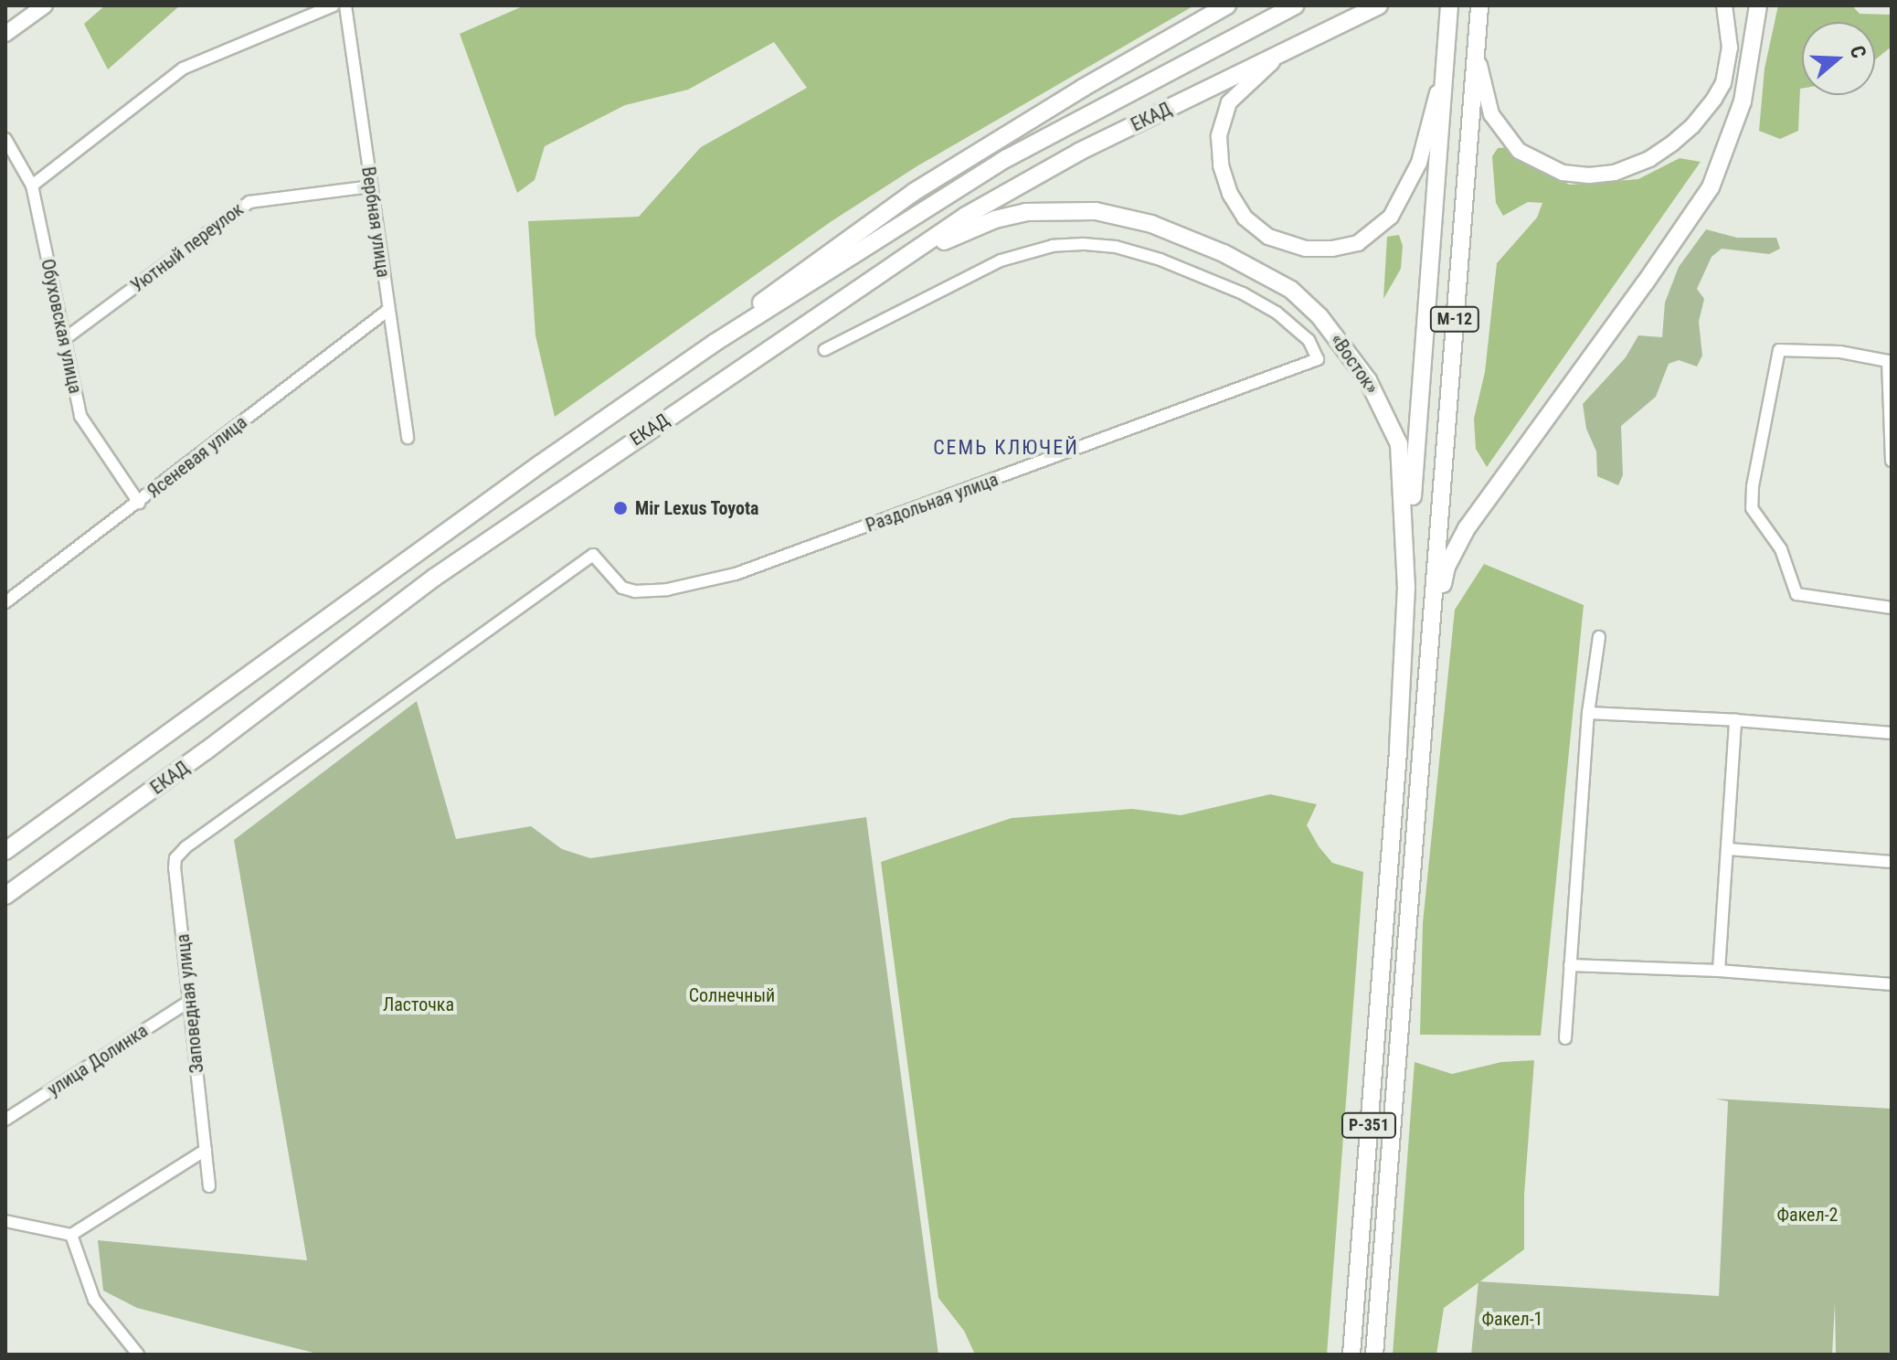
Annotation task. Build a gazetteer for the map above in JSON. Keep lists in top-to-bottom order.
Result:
{
  "streets": {
    "highway": [
      "ЕКАД",
      "М-12",
      "«Восток»",
      "Р-351"
    ],
    "street": [
      "Вербная улица",
      "Уютный переулок",
      "Обуховская улица",
      "Ясеневая улица",
      "Раздольная улица",
      "Заповедная улица",
      "улица Долинка"
    ]
  },
  "crossings": [
    ["ЕКАД", "«Восток»"],
    ["Вербная улица", "Уютный переулок"],
    ["Вербная улица", "Ясеневая улица"],
    ["Уютный переулок", "Обуховская улица"],
    ["М-12", "Р-351"],
    ["Обуховская улица", "Ясеневая улица"],
    ["Раздольная улица", "Заповедная улица"],
    ["Заповедная улица", "улица Долинка"]
  ],
  "districts": ["СЕМЬ КЛЮЧЕЙ"],
  "parks": [
    "Солнечный",
    "Ласточка",
    "Факел-2",
    "Факел-1"
  ],
  "places": ["Mir Lexus Toyota"],
  "north": "right"
}
